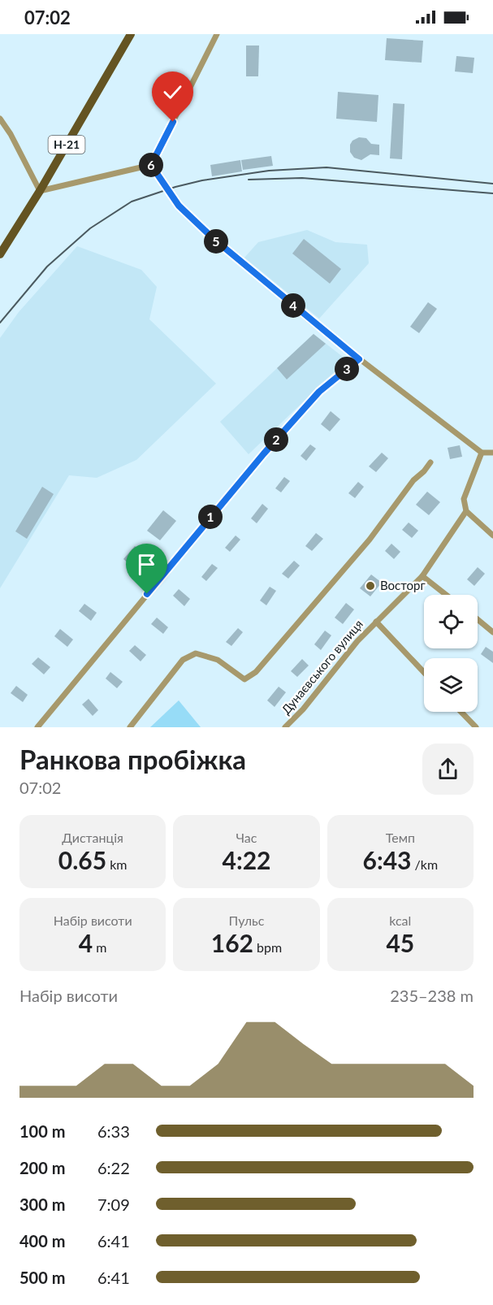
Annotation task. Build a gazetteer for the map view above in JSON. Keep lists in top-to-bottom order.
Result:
{
  "streets": {
    "main road": ["Н-21"],
    "street": ["Дунаєвського вулиця"]
  },
  "places": ["Восторг"],
  "page": {
    "status": "07:02",
    "pins": [
      "6",
      "5",
      "4",
      "3",
      "2",
      "1"
    ],
    "heading": ["Ранкова пробіжка", "07:02"],
    "stats": [
      ["Дистанція", "0.65 km"],
      ["Час", "4:22"],
      ["Темп", "6:43 /km"],
      ["Набір висоти", "4 m"],
      ["Пульс", "162 bpm"],
      ["kcal", "45"]
    ],
    "chart": ["Набір висоти", "235–238 m"],
    "list": [
      {
        "name": "100 m",
        "note": "6:33"
      },
      {
        "name": "200 m",
        "note": "6:22"
      },
      {
        "name": "300 m",
        "note": "7:09"
      },
      {
        "name": "400 m",
        "note": "6:41"
      },
      {
        "name": "500 m",
        "note": "6:41"
      }
    ]
  }
}
